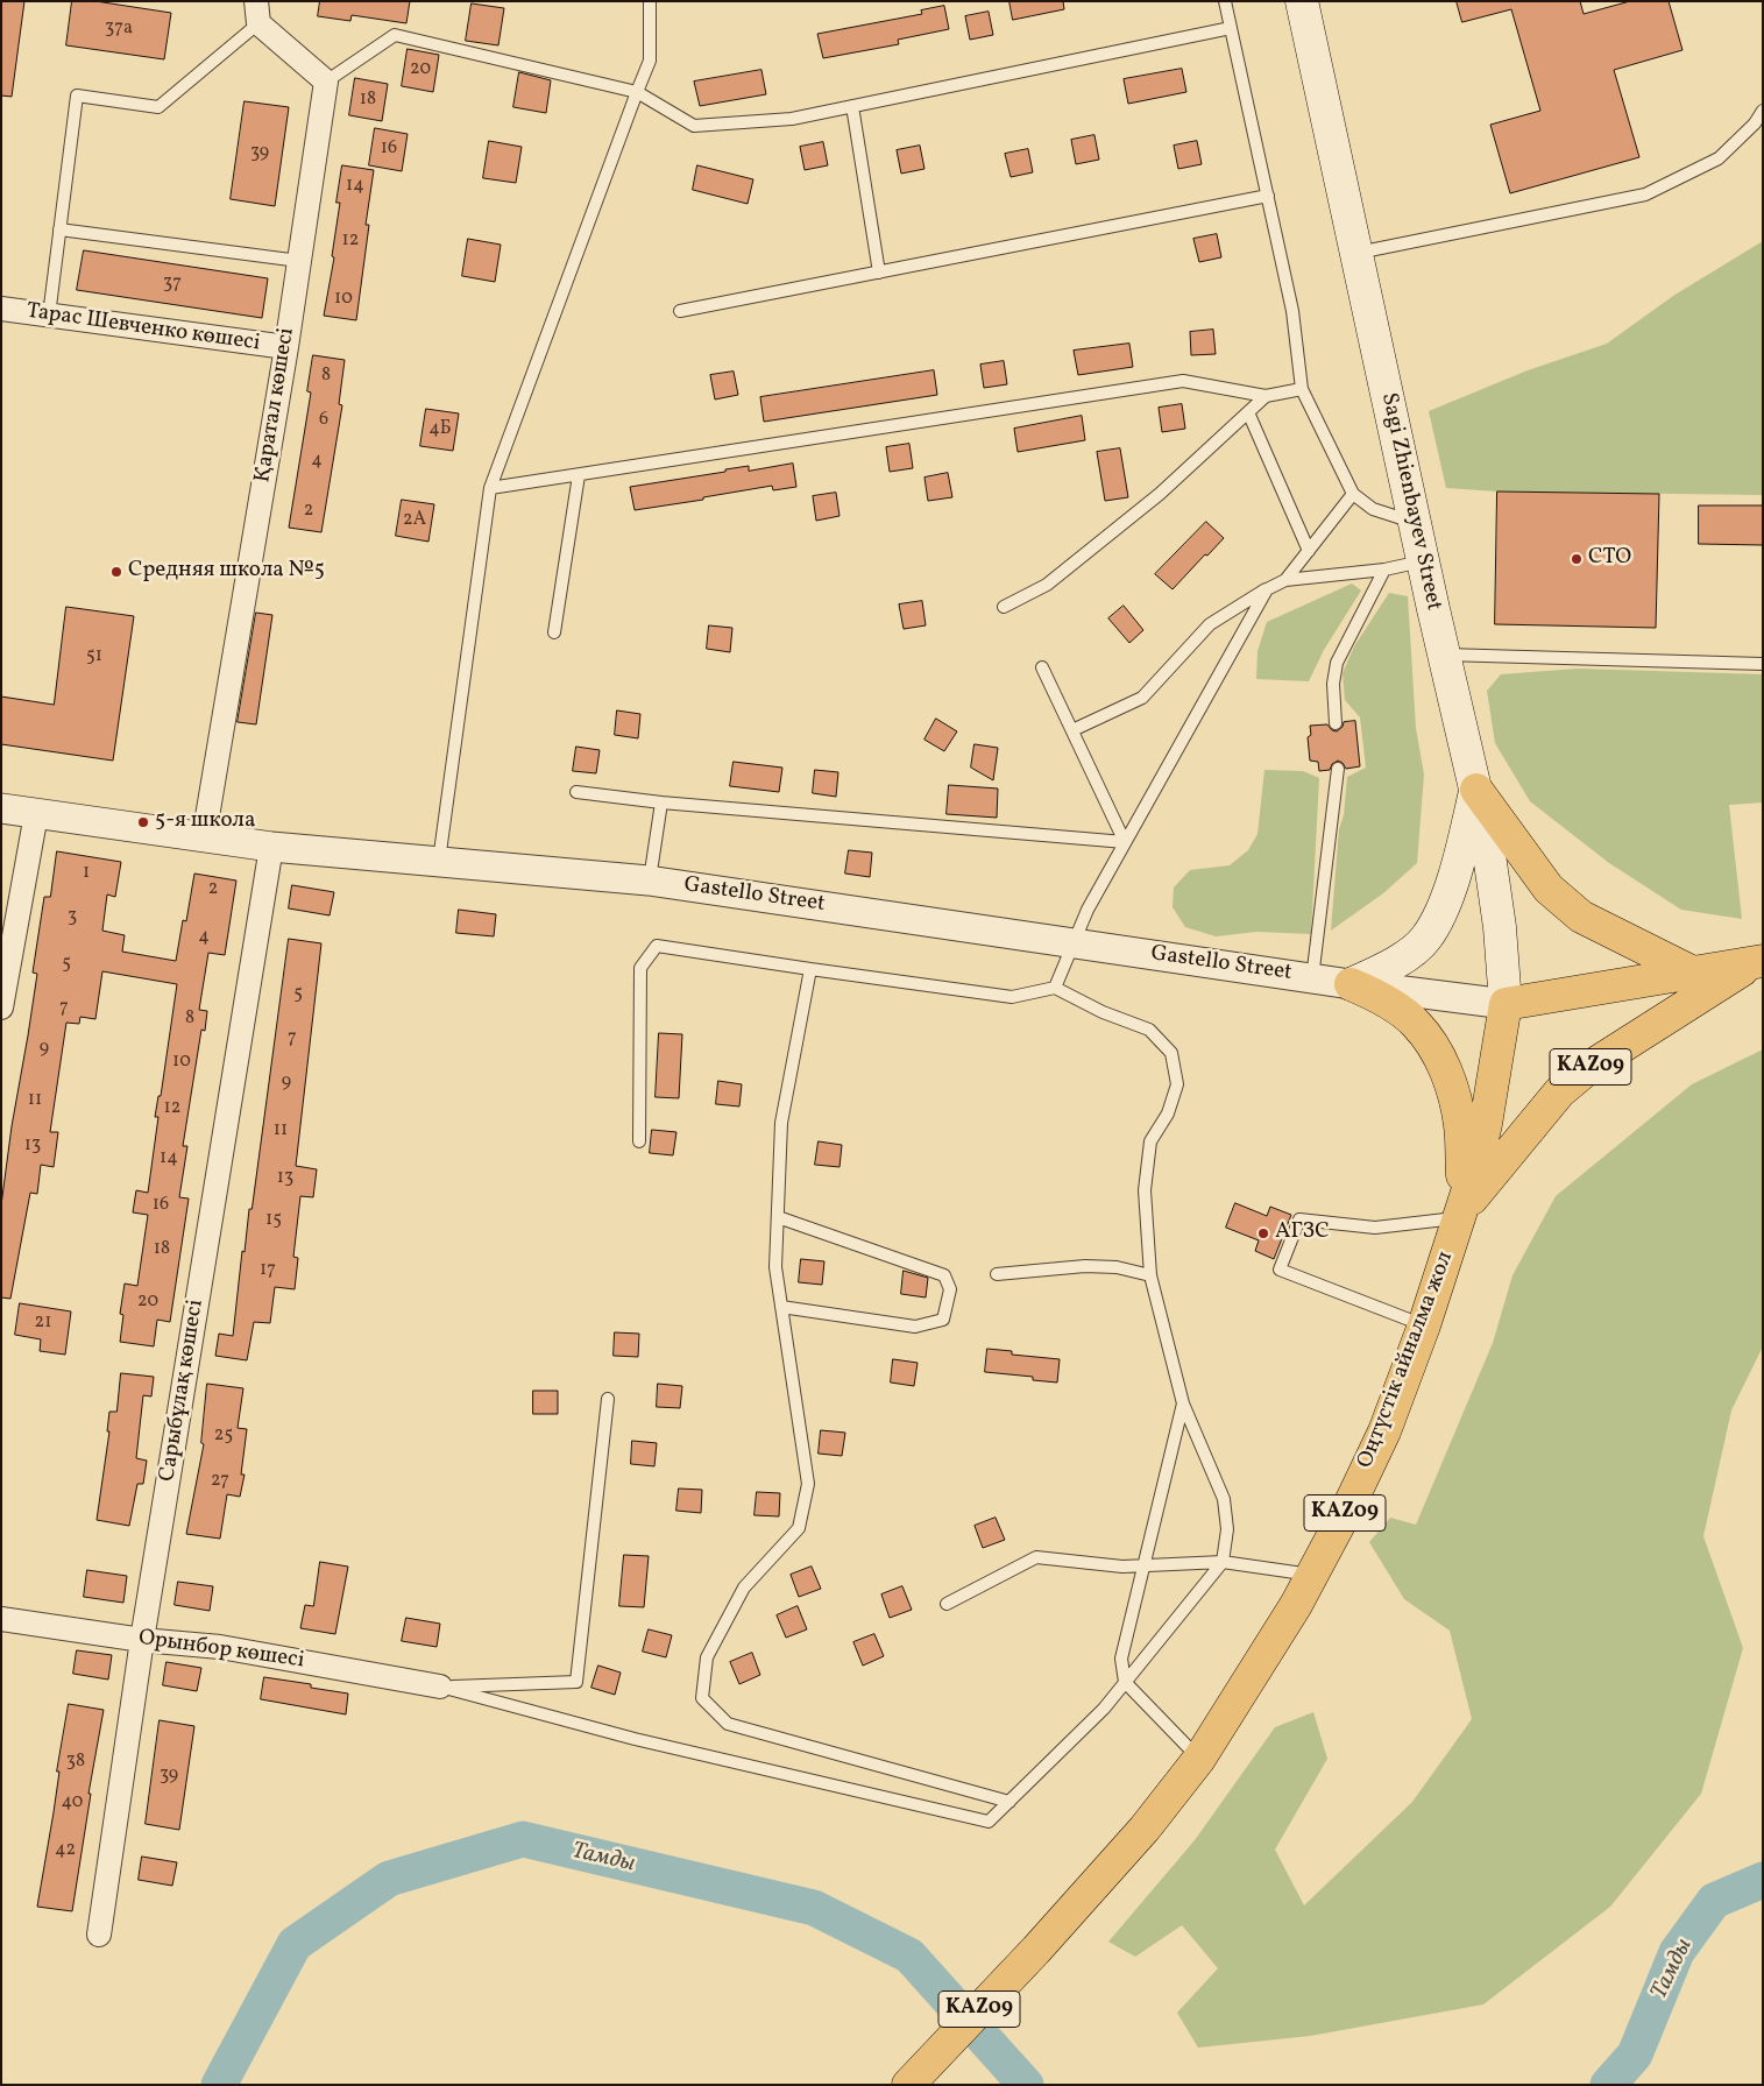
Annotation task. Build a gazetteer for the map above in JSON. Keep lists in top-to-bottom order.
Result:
{
  "streets": {
    "highway": ["KAZ09", "Оңтүстік айналма жол"],
    "main road": ["Sagi Zhienbayev Street"],
    "street": [
      "Тарас Шевченко көшесі",
      "Қаратал көшесі",
      "Gastello Street",
      "Сарыбұлақ көшесі",
      "Орынбор көшесі"
    ]
  },
  "crossings": [
    ["Тарас Шевченко көшесі", "Қаратал көшесі"],
    ["Қаратал көшесі", "Gastello Street"],
    ["Sagi Zhienbayev Street", "Gastello Street"],
    ["Sagi Zhienbayev Street", "KAZ09"],
    ["Sagi Zhienbayev Street", "Оңтүстік айналма жол"],
    ["Gastello Street", "KAZ09"],
    ["Gastello Street", "Оңтүстік айналма жол"],
    ["Gastello Street", "Сарыбұлақ көшесі"],
    ["KAZ09", "Оңтүстік айналма жол"],
    ["Сарыбұлақ көшесі", "Орынбор көшесі"]
  ],
  "water": ["Тамды"],
  "places": [
    "СТО",
    "Средняя школа №5",
    "5-я школа",
    "АГЗС"
  ],
  "house_numbers": [
    "37а",
    "20",
    "18",
    "16",
    "39",
    "14",
    "12",
    "37",
    "10",
    "8",
    "6",
    "4Б",
    "4",
    "2",
    "2А",
    "51",
    "1",
    "2",
    "3",
    "4",
    "5",
    "5",
    "7",
    "8",
    "7",
    "9",
    "10",
    "9",
    "11",
    "12",
    "11",
    "13",
    "14",
    "13",
    "16",
    "15",
    "18",
    "17",
    "20",
    "21",
    "25",
    "27",
    "38",
    "39",
    "40",
    "42"
  ]
}
